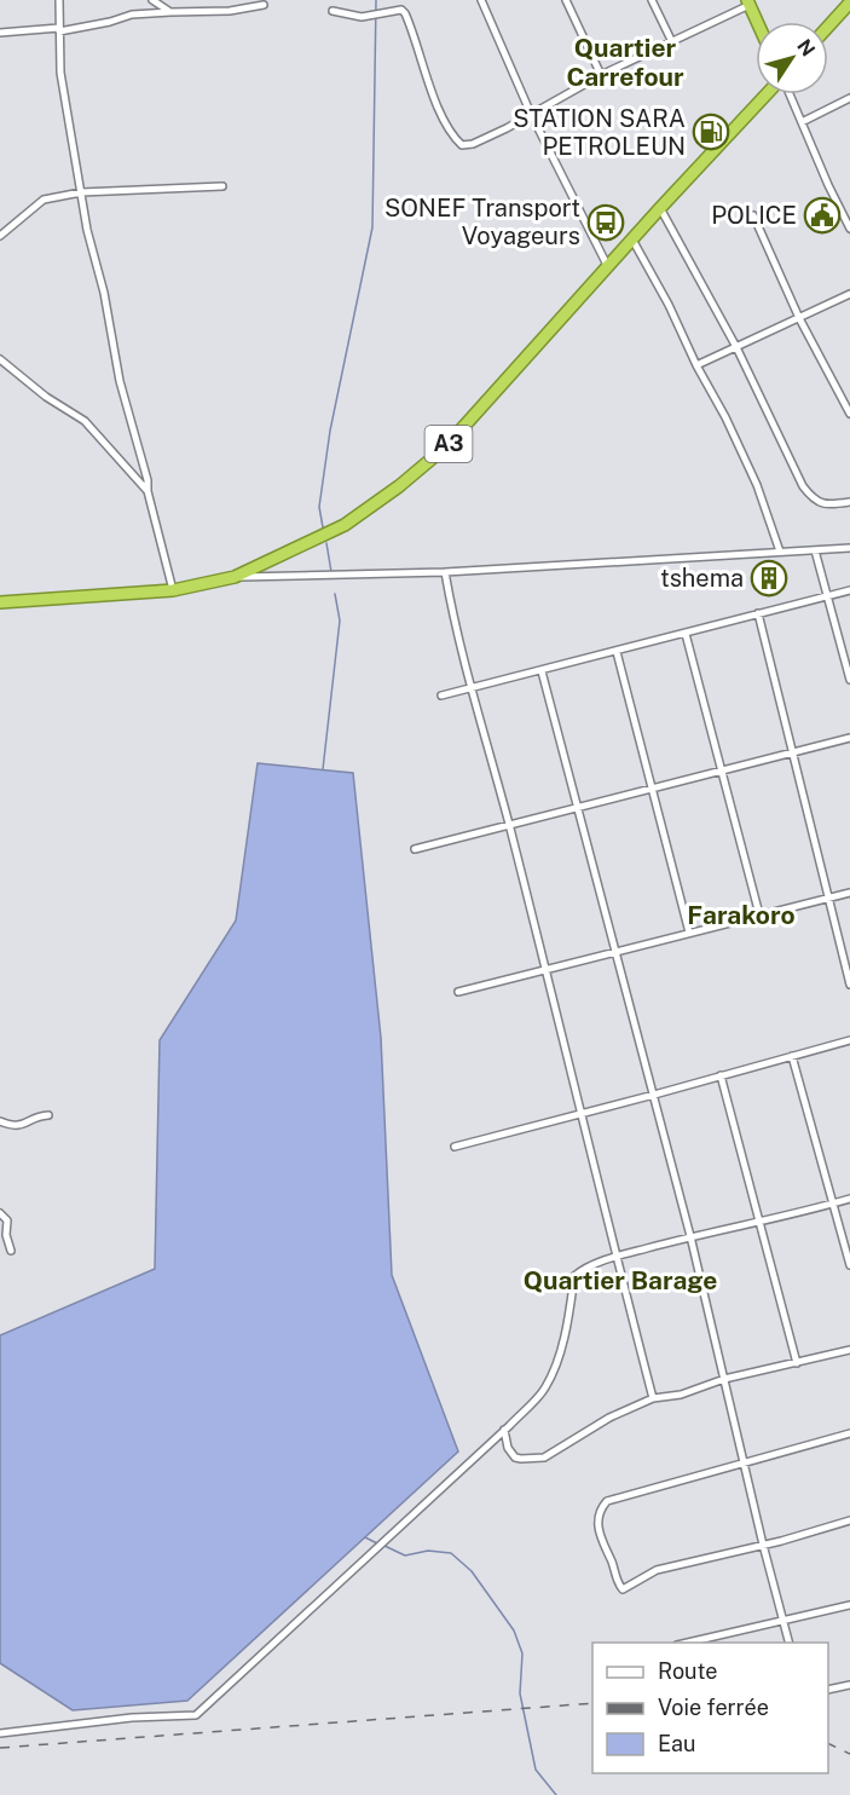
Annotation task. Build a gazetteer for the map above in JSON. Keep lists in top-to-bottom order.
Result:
{
  "streets": {
    "highway": ["A3"]
  },
  "districts": ["Quartier Carrefour", "Farakoro", "Quartier Barage"],
  "places": {
    "fuel station": ["STATION SARA PETROLEUN"],
    "public building": ["POLICE"],
    "bus stop": ["SONEF Transport Voyageurs"],
    "building": ["tshema"]
  },
  "legend": ["Route", "Voie ferrée", "Eau"],
  "north": "top right"
}
